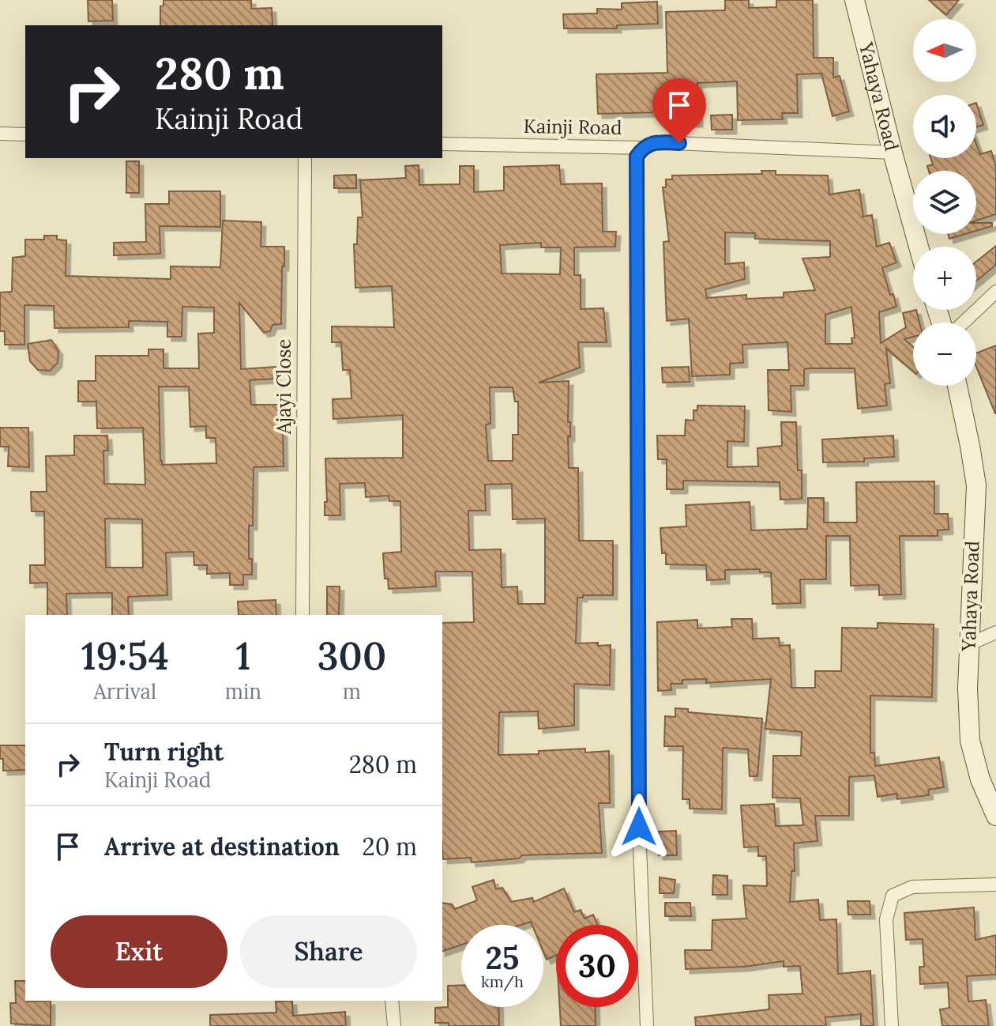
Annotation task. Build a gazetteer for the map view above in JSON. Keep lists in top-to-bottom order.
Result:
{
  "streets": {
    "street": ["Yahaya Road", "Kainji Road", "Ajayi Close"]
  },
  "crossings": [
    ["Yahaya Road", "Kainji Road"]
  ],
  "north": "left",
  "page": {
    "map_buttons": ["+", "−"],
    "turn": ["280 m", "Kainji Road"],
    "eta": [
      "19:54",
      "Arrival",
      "1",
      "min",
      "300",
      "m"
    ],
    "list": [
      {
        "name": "Turn right",
        "note": "Kainji Road",
        "value": "280 m"
      },
      {
        "name": "Arrive at destination",
        "value": "20 m"
      }
    ],
    "buttons": ["Exit", "Share"],
    "speed": "25 km/h",
    "limit": "30"
  }
}
